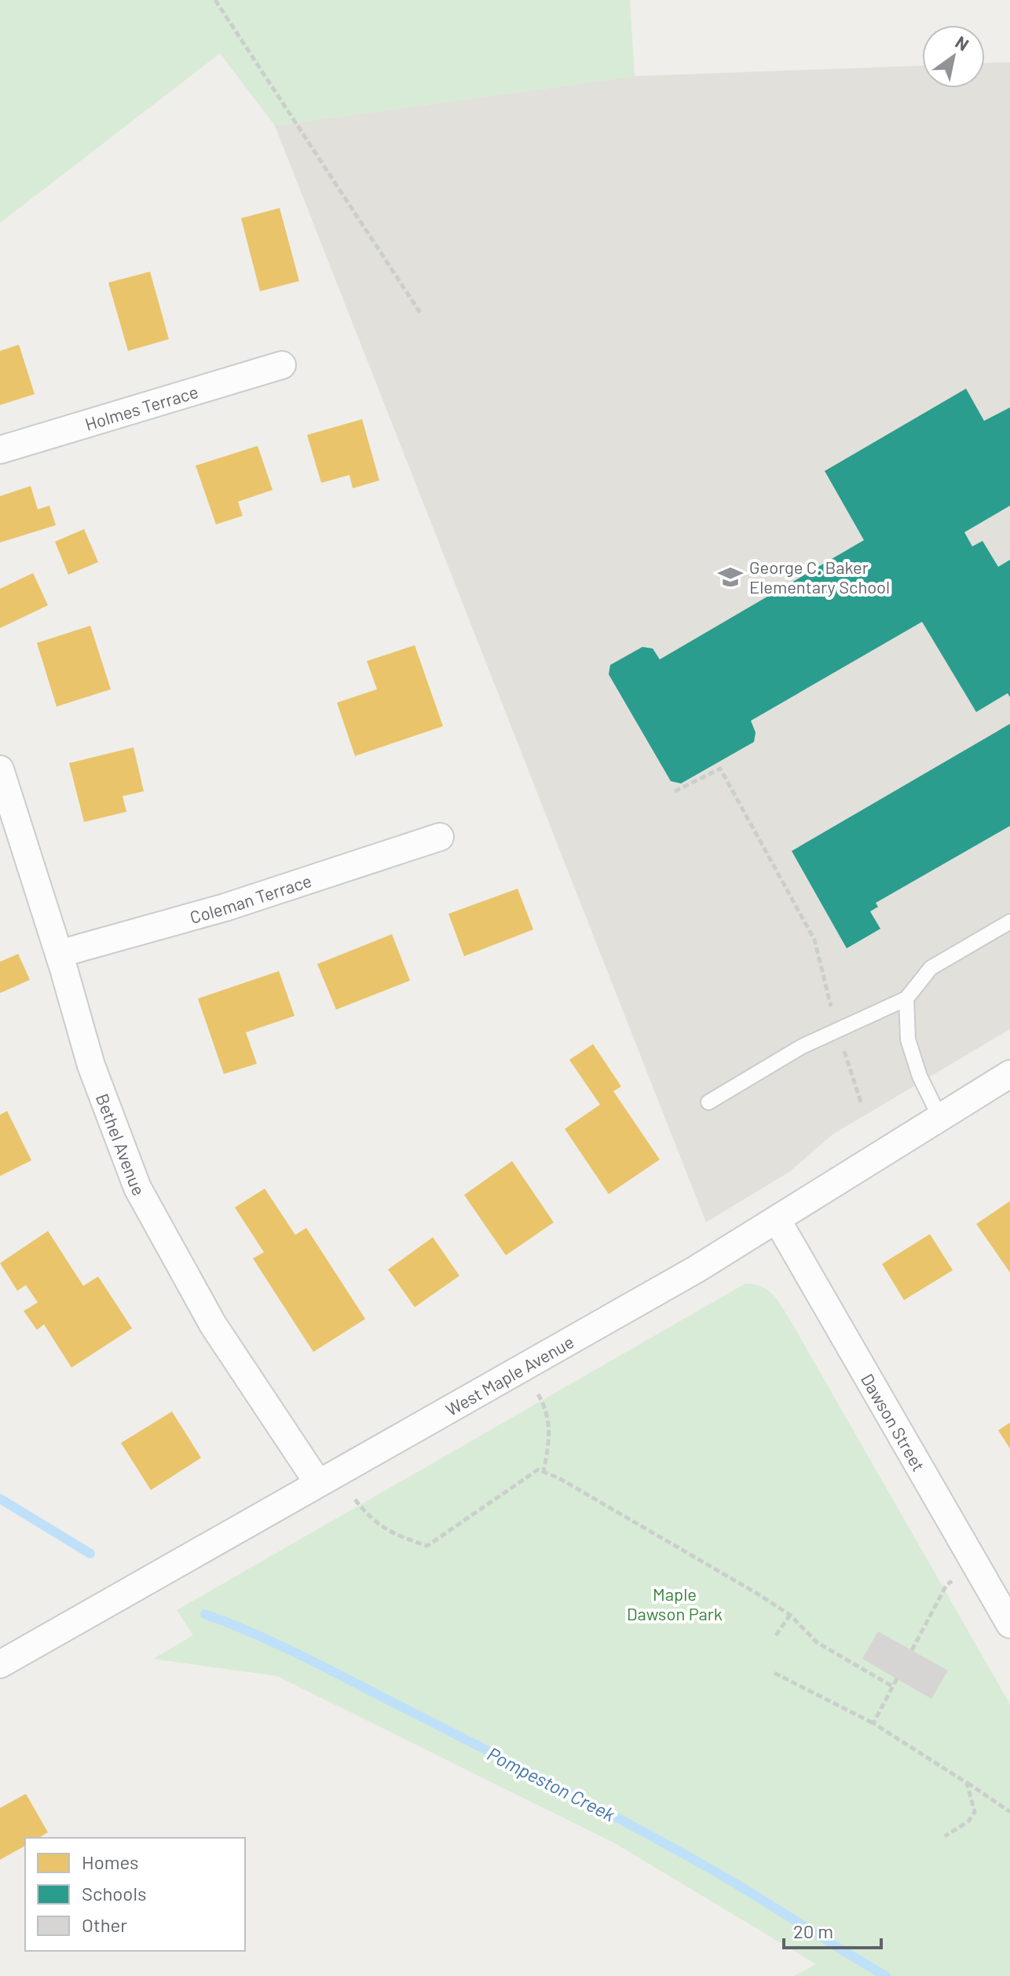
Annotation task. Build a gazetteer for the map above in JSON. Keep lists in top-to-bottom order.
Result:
{
  "streets": {
    "street": [
      "Holmes Terrace",
      "Coleman Terrace",
      "Bethel Avenue",
      "West Maple Avenue",
      "Dawson Street"
    ]
  },
  "crossings": [
    ["Coleman Terrace", "Bethel Avenue"],
    ["Bethel Avenue", "West Maple Avenue"],
    ["West Maple Avenue", "Dawson Street"]
  ],
  "water": ["Pompeston Creek"],
  "parks": ["Maple Dawson Park"],
  "places": {
    "school or university": ["George C. Baker Elementary School"]
  },
  "legend": ["Homes", "Schools", "Other"],
  "scale_bar": "20 m",
  "north": "top right"
}
